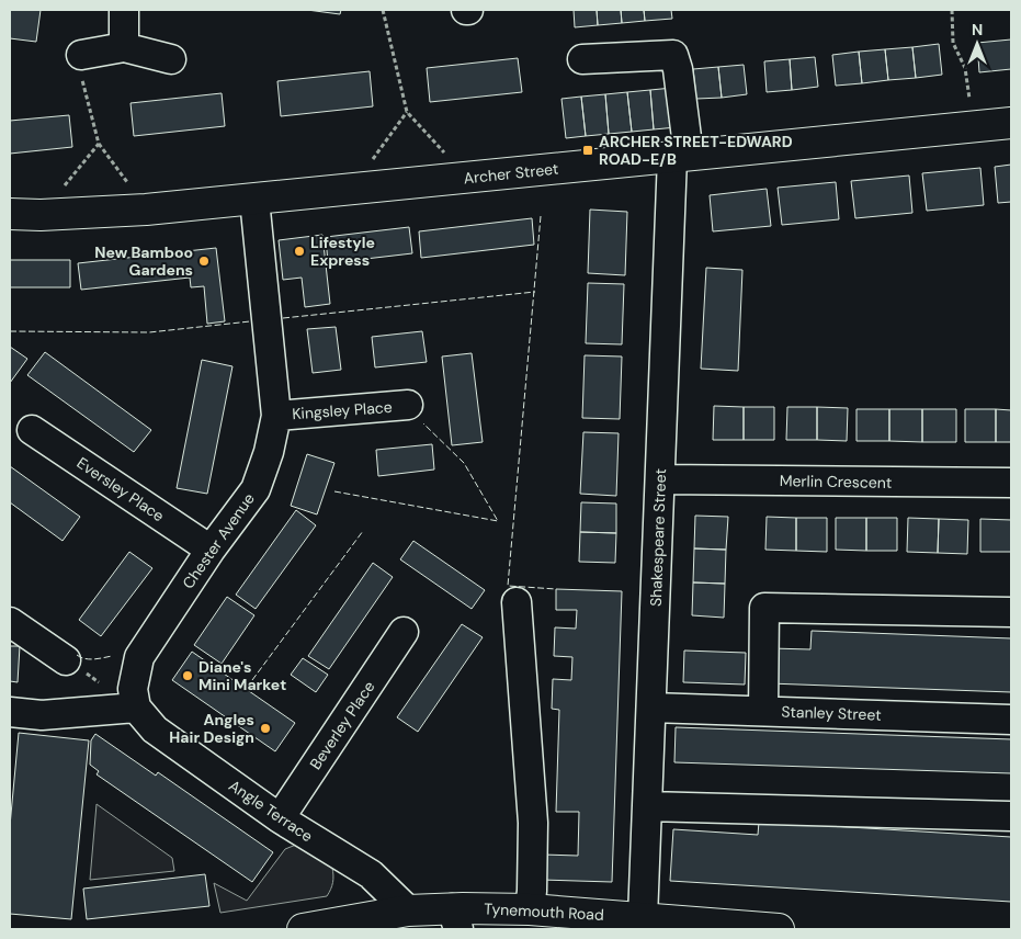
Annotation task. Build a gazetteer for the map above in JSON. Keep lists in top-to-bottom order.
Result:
{
  "streets": {
    "main road": ["Archer Street", "Tynemouth Road"],
    "street": [
      "Kingsley Place",
      "Merlin Crescent",
      "Eversley Place",
      "Shakespeare Street",
      "Chester Avenue",
      "Stanley Street",
      "Beverley Place",
      "Angle Terrace"
    ]
  },
  "crossings": [
    ["Archer Street", "Shakespeare Street"],
    ["Archer Street", "Chester Avenue"],
    ["Kingsley Place", "Chester Avenue"],
    ["Merlin Crescent", "Shakespeare Street"],
    ["Eversley Place", "Chester Avenue"],
    ["Shakespeare Street", "Stanley Street"],
    ["Shakespeare Street", "Tynemouth Road"],
    ["Chester Avenue", "Angle Terrace"],
    ["Beverley Place", "Angle Terrace"],
    ["Angle Terrace", "Tynemouth Road"]
  ],
  "places": {
    "transit": ["ARCHER STREET-EDWARD ROAD-E/B"],
    "other": [
      "Lifestyle Express",
      "New Bamboo Gardens",
      "Diane's Mini Market",
      "Angles Hair Design"
    ]
  },
  "north": "top"
}
